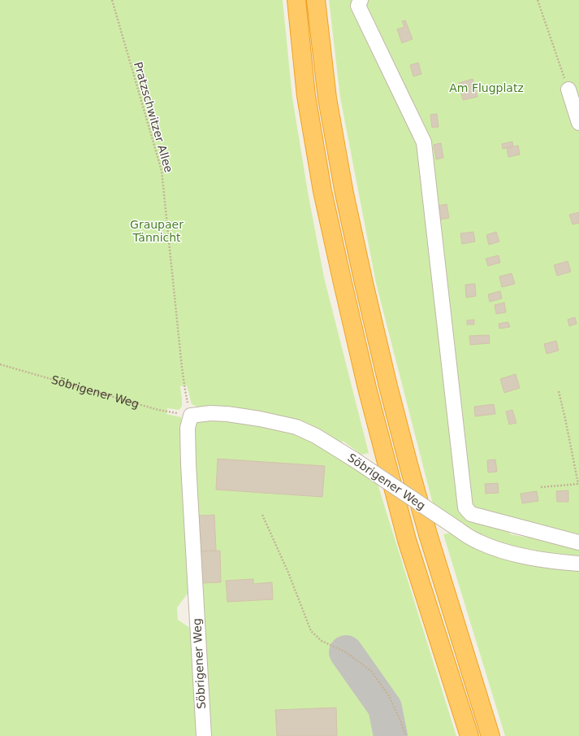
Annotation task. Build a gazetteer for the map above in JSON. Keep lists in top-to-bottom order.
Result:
{
  "streets": {
    "street": ["Söbrigener Weg"],
    "path": ["Pratzschwitzer Allee"]
  },
  "crossings": [
    ["Pratzschwitzer Allee", "Söbrigener Weg"]
  ],
  "parks": ["Am Flugplatz", "Graupaer Tännicht"]
}
